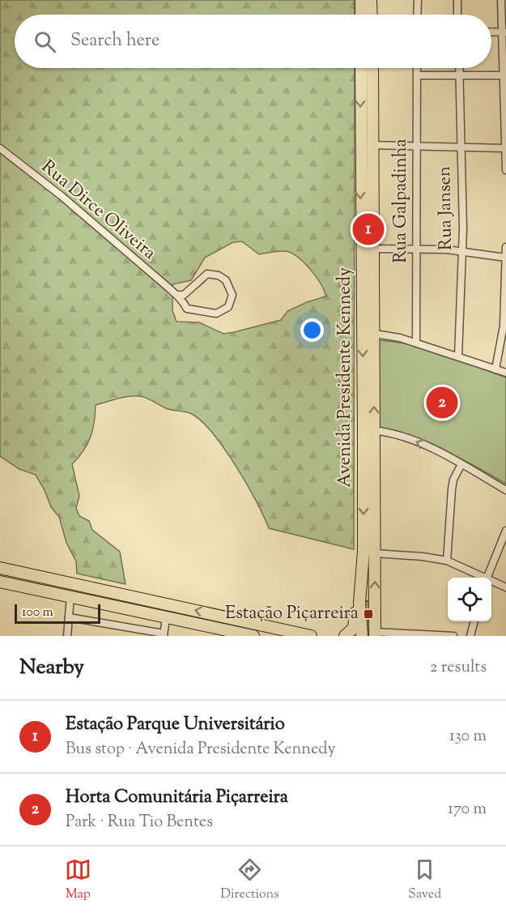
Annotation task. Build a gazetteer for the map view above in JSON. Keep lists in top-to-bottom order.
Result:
{
  "streets": {
    "main road": ["Avenida Presidente Kennedy"],
    "street": ["Rua Galpadinha", "Rua Jansen", "Rua Dirce Oliveira"]
  },
  "places": {
    "transit": ["Estação Piçarreira"]
  },
  "scale_bar": "100 m",
  "page": {
    "search": "Search here",
    "pins": ["1", "2"],
    "scale": "100 m",
    "heading": ["Nearby", "2 results"],
    "list": [
      {
        "mark": "1",
        "name": "Estação Parque Universitário",
        "note": "Bus stop · Avenida Presidente Kennedy",
        "value": "130 m"
      },
      {
        "mark": "2",
        "name": "Horta Comunitária Piçarreira",
        "note": "Park · Rua Tio Bentes",
        "value": "170 m"
      }
    ],
    "nav": ["Map", "Directions", "Saved"]
  }
}
